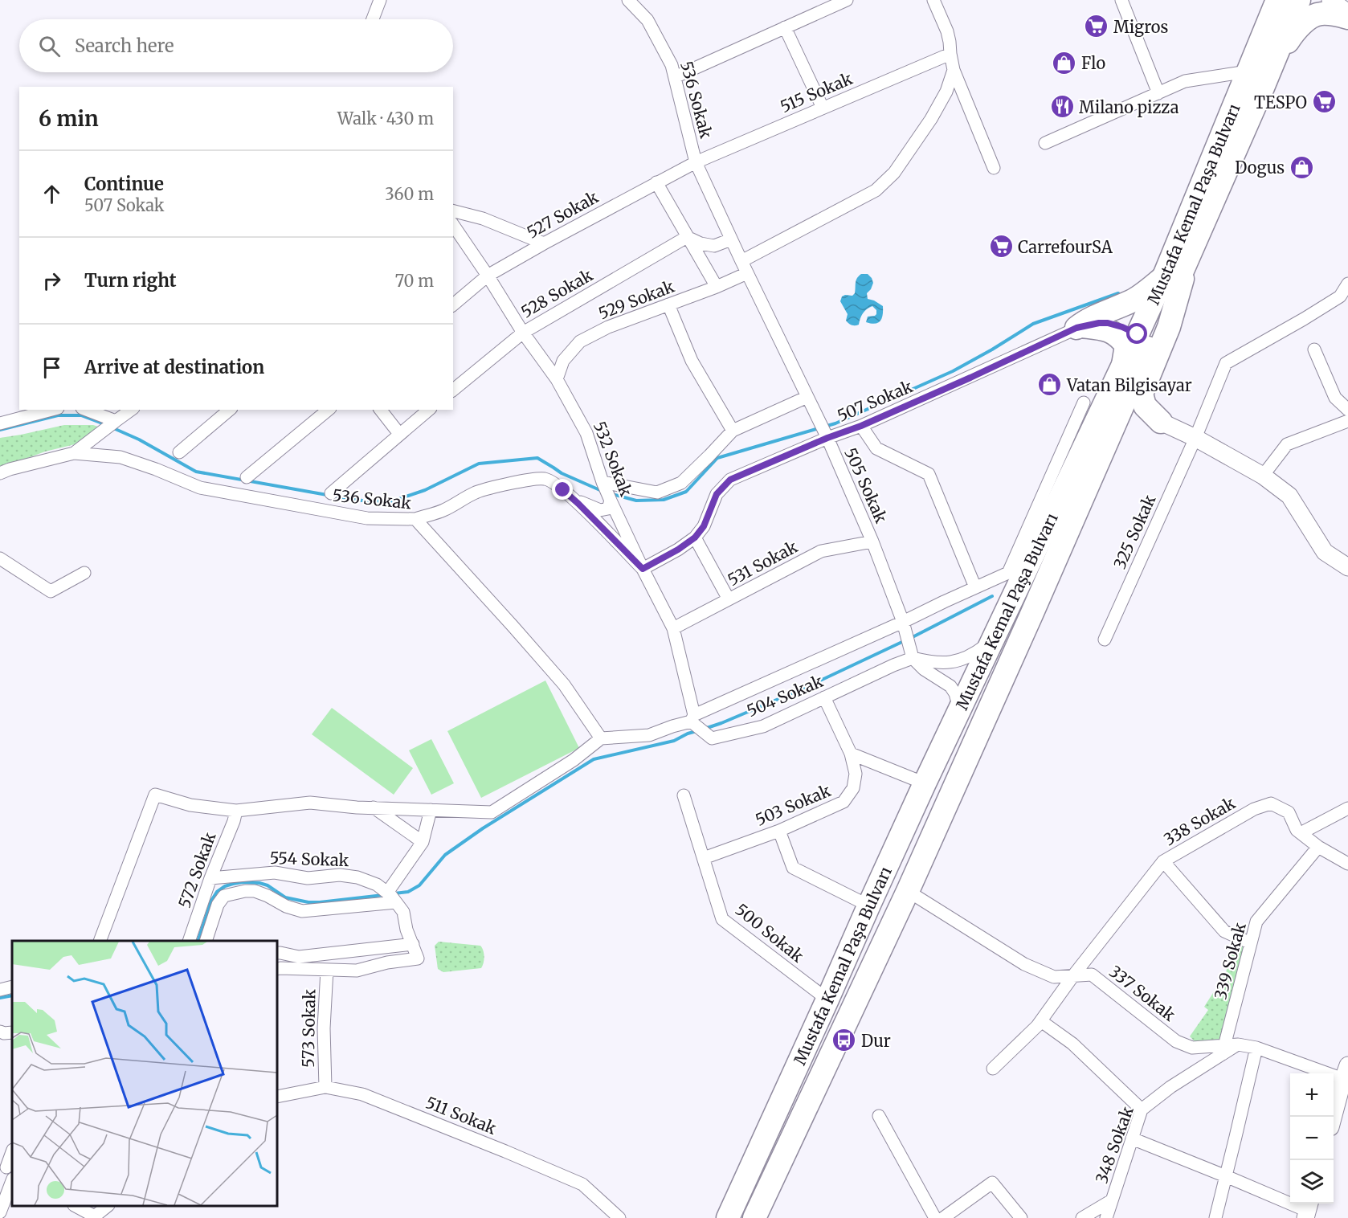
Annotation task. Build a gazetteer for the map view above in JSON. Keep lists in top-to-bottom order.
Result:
{
  "streets": {
    "highway": ["Mustafa Kemal Paşa Bulvarı"],
    "street": [
      "515 Sokak",
      "536 Sokak",
      "527 Sokak",
      "528 Sokak",
      "529 Sokak",
      "507 Sokak",
      "532 Sokak",
      "505 Sokak",
      "325 Sokak",
      "531 Sokak",
      "504 Sokak",
      "503 Sokak",
      "338 Sokak",
      "554 Sokak",
      "572 Sokak",
      "500 Sokak",
      "339 Sokak",
      "337 Sokak",
      "573 Sokak",
      "511 Sokak",
      "348 Sokak"
    ]
  },
  "crossings": [
    ["515 Sokak", "536 Sokak"],
    ["515 Sokak", "527 Sokak"],
    ["515 Sokak", "505 Sokak"],
    ["536 Sokak", "527 Sokak"],
    ["536 Sokak", "505 Sokak"],
    ["Mustafa Kemal Paşa Bulvarı", "507 Sokak"],
    ["Mustafa Kemal Paşa Bulvarı", "500 Sokak"],
    ["Mustafa Kemal Paşa Bulvarı", "337 Sokak"],
    ["527 Sokak", "532 Sokak"],
    ["527 Sokak", "505 Sokak"],
    ["528 Sokak", "532 Sokak"],
    ["529 Sokak", "532 Sokak"],
    ["529 Sokak", "505 Sokak"],
    ["507 Sokak", "532 Sokak"],
    ["507 Sokak", "505 Sokak"],
    ["532 Sokak", "531 Sokak"],
    ["532 Sokak", "504 Sokak"],
    ["505 Sokak", "531 Sokak"],
    ["505 Sokak", "504 Sokak"],
    ["504 Sokak", "503 Sokak"],
    ["503 Sokak", "500 Sokak"],
    ["338 Sokak", "339 Sokak"],
    ["338 Sokak", "337 Sokak"],
    ["554 Sokak", "572 Sokak"],
    ["339 Sokak", "337 Sokak"],
    ["337 Sokak", "348 Sokak"],
    ["573 Sokak", "511 Sokak"]
  ],
  "places": {
    "supermarket": ["Migros", "TESPO", "CarrefourSA"],
    "shop": ["Flo", "Dogus", "Vatan Bilgisayar"],
    "restaurant": ["Milano pizza"],
    "bus stop": ["Dur"]
  },
  "page": {
    "search": "Search here",
    "heading": ["6 min", "Walk · 430 m"],
    "list": [
      ["Continue", "507 Sokak", "360 m"],
      ["Turn right", "70 m"],
      "Arrive at destination"
    ],
    "map_buttons": ["+", "−"]
  }
}
